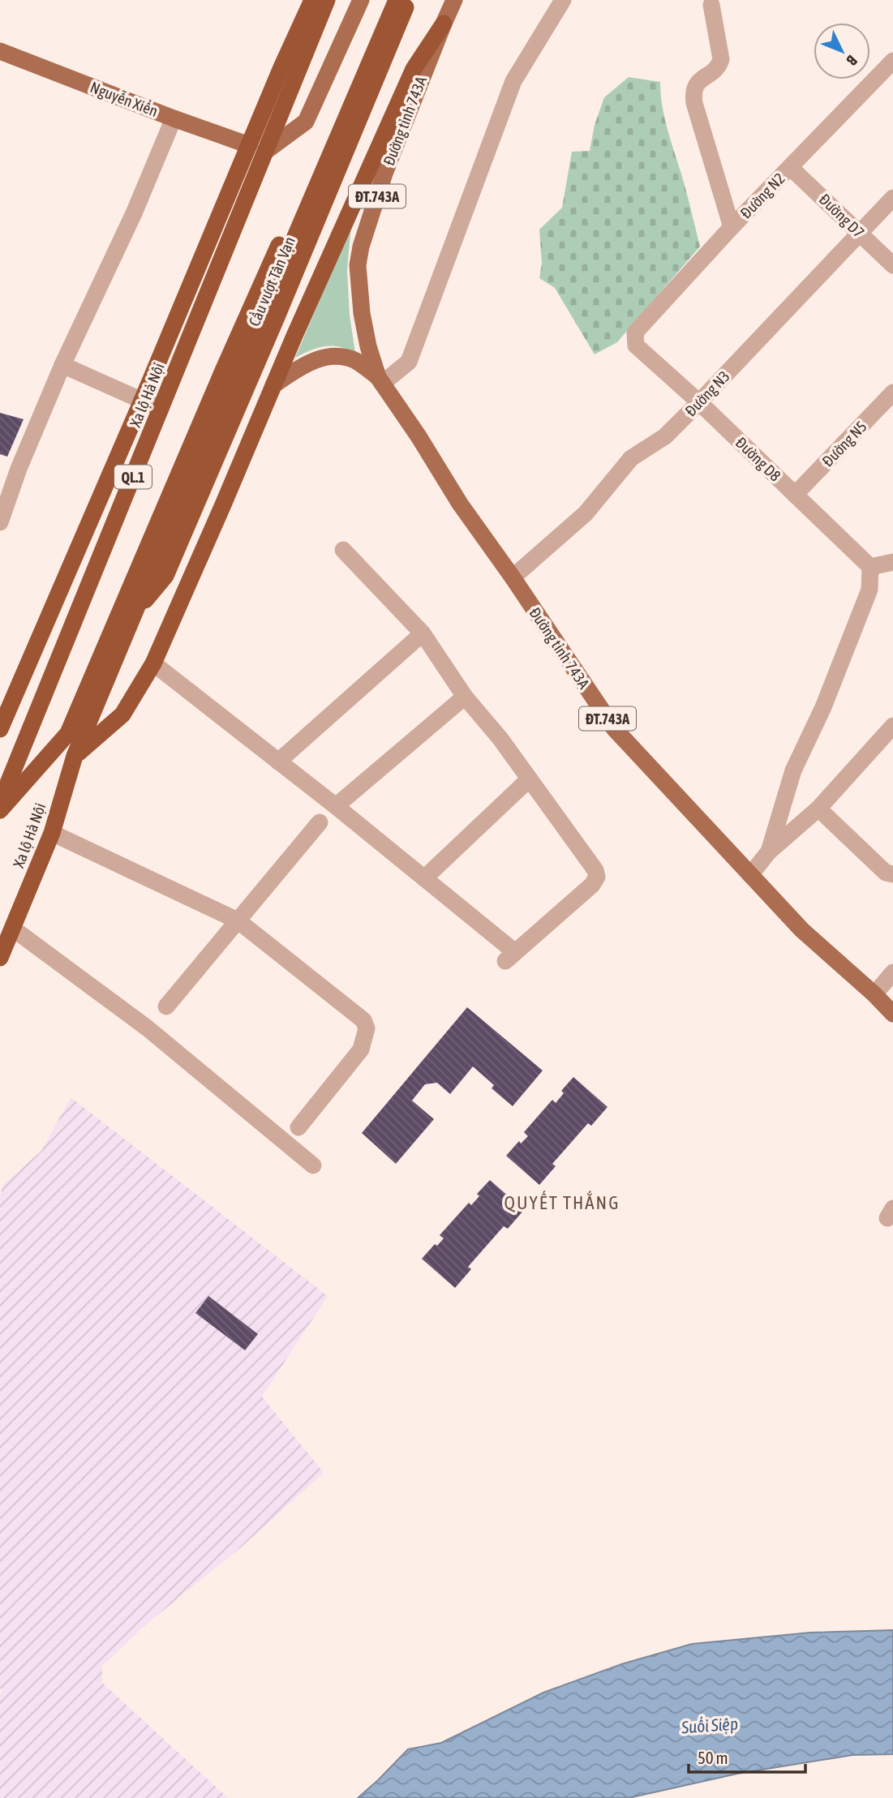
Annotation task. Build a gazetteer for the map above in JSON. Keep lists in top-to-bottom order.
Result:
{
  "streets": {
    "highway": ["Cầu vượt Tân Vạn", "Xa lộ Hà Nội", "QL.1"],
    "main road": ["Nguyễn Xiển", "Đường tỉnh 743A", "ĐT.743A"],
    "street": [
      "Đường N2",
      "Đường D7",
      "Đường N3",
      "Đường N5",
      "Đường D8"
    ]
  },
  "crossings": [
    ["Nguyễn Xiển", "Xa lộ Hà Nội"],
    ["Đường tỉnh 743A", "Đường N3"],
    ["Đường N2", "Đường D7"],
    ["Đường N2", "Đường D8"],
    ["Đường D7", "Đường N3"],
    ["Cầu vượt Tân Vạn", "Xa lộ Hà Nội"],
    ["Đường N3", "Đường D8"],
    ["Đường N5", "Đường D8"]
  ],
  "districts": ["QUYẾT THẮNG"],
  "water": ["Suối Siệp"],
  "scale_bar": "50 m",
  "north": "bottom right"
}
